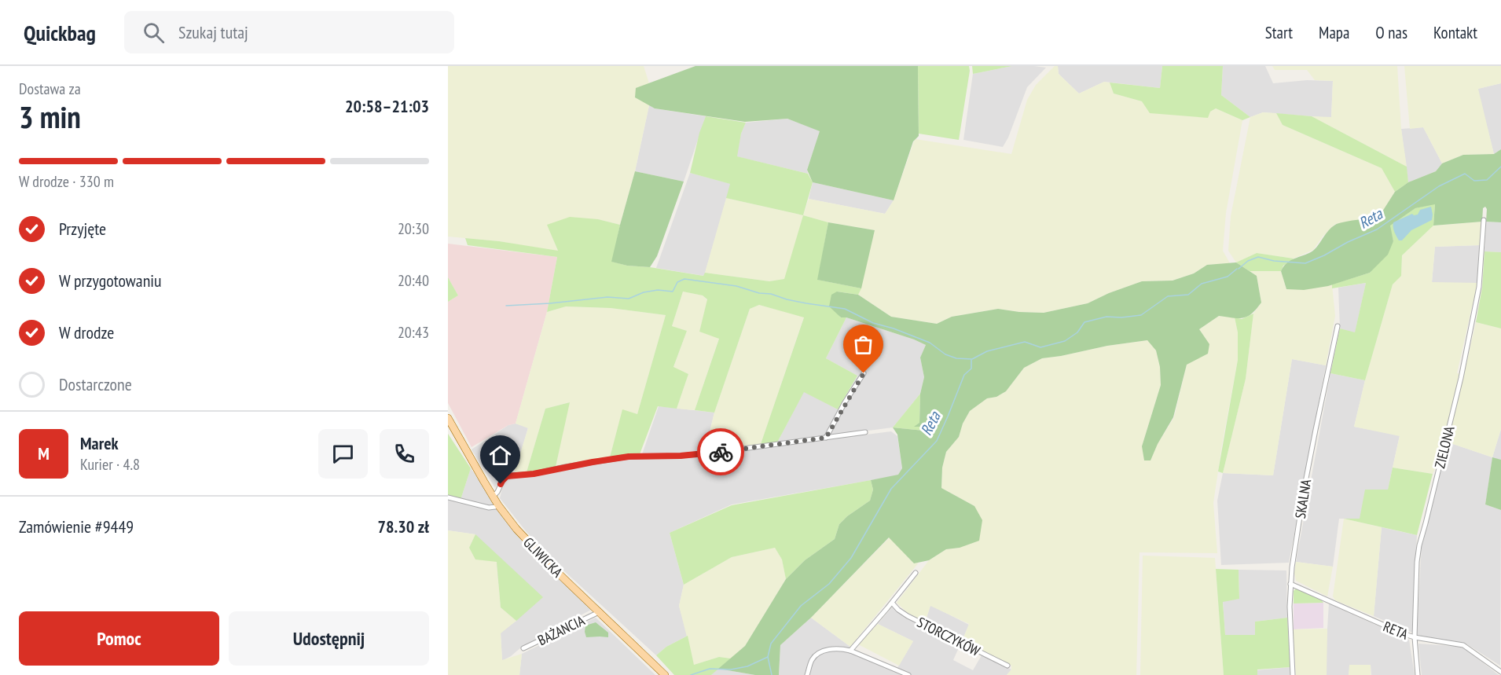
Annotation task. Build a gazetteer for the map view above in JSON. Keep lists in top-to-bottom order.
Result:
{
  "streets": {
    "main road": ["GLIWICKA"],
    "street": [
      "ZIELONA",
      "SKALNA",
      "BAŻANCIA",
      "RETA",
      "STORCZYKÓW"
    ]
  },
  "crossings": [
    ["ZIELONA", "RETA"],
    ["SKALNA", "RETA"],
    ["GLIWICKA", "BAŻANCIA"]
  ],
  "water": ["Reta"],
  "page": {
    "header": "Quickbag",
    "search": "Szukaj tutaj",
    "nav": [
      "Start",
      "Mapa",
      "O nas",
      "Kontakt"
    ],
    "heading": ["3 min", "Dostawa za", "20:58–21:03"],
    "panel": [
      "Marek",
      "Kurier · 4.8",
      "Zamówienie #9449",
      "78.30 zł"
    ],
    "bar": "W drodze · 330 m",
    "list": [
      ["Przyjęte", "20:30"],
      ["W przygotowaniu", "20:40"],
      ["W drodze", "20:43"],
      "Dostarczone"
    ],
    "round": "M",
    "buttons": ["Pomoc", "Udostępnij"]
  }
}
